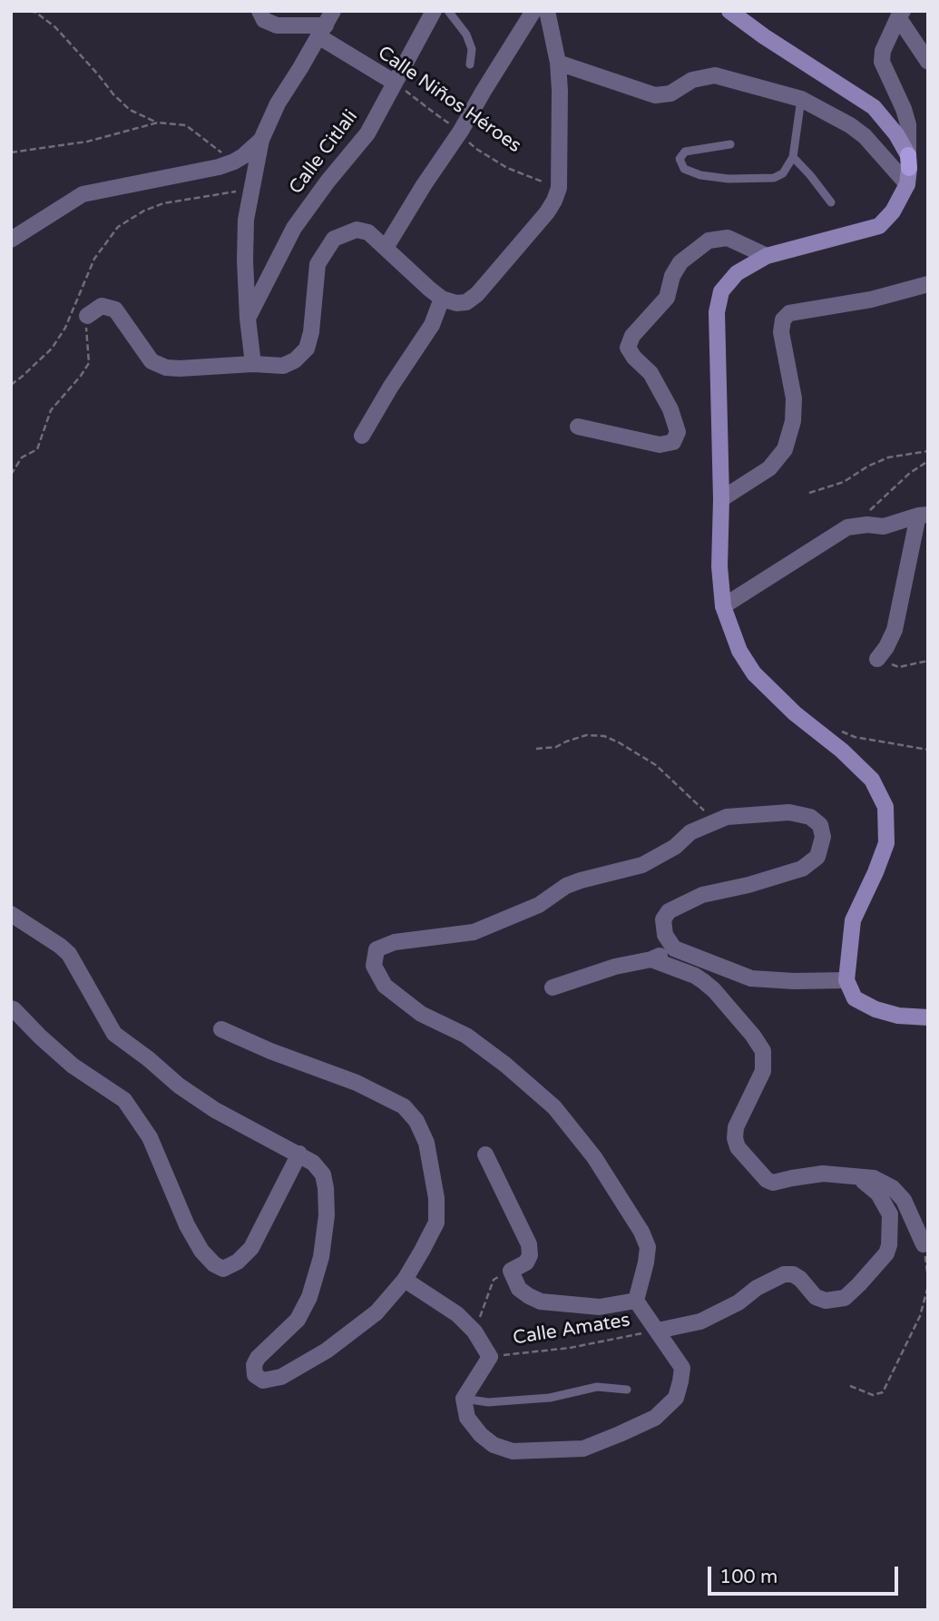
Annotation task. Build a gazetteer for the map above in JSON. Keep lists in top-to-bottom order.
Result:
{
  "streets": {
    "street": ["Calle Niños Héroes", "Calle Citlali"],
    "path": ["Calle Amates"]
  },
  "crossings": [
    ["Calle Niños Héroes", "Calle Citlali"]
  ],
  "scale_bar": "100 m"
}
